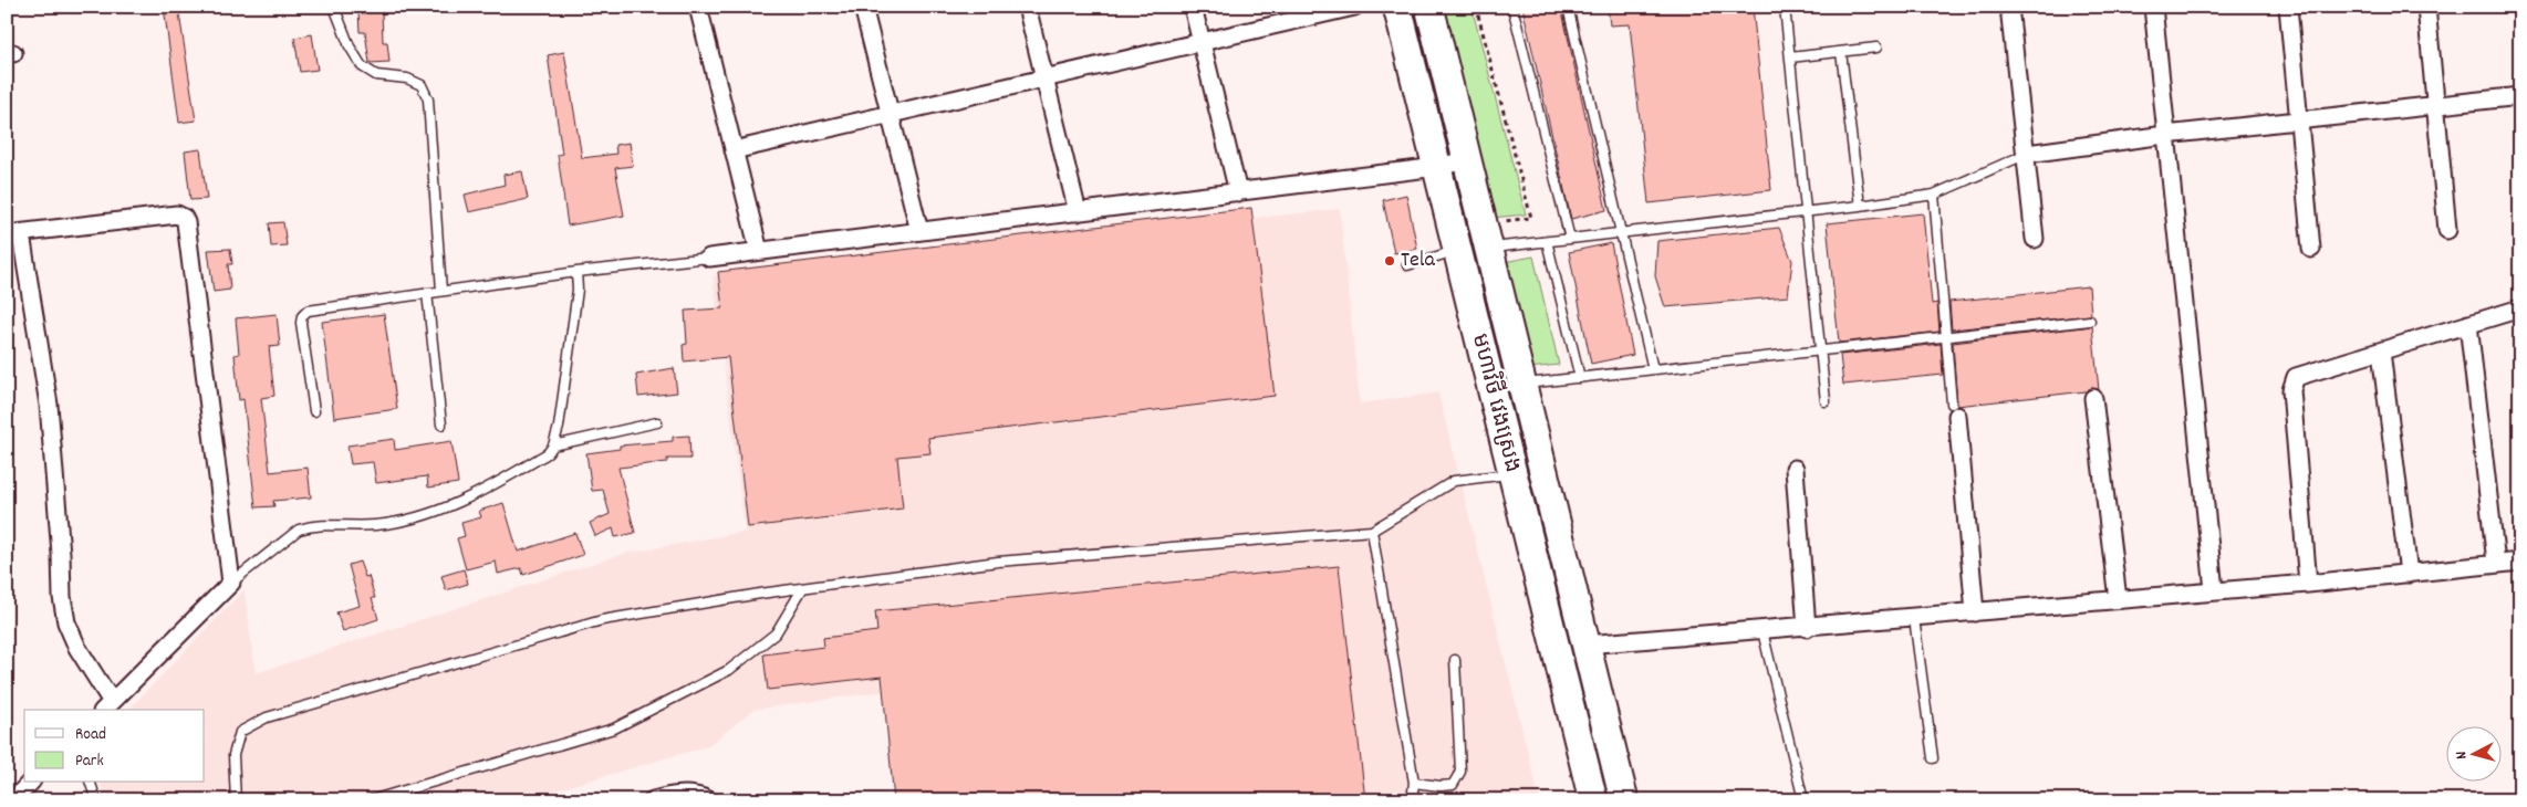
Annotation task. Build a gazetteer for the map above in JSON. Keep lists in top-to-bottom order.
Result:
{
  "streets": {
    "main road": ["មហាវិថី វេងស្រេង"]
  },
  "places": ["Tela"],
  "legend": ["Road", "Park"],
  "north": "left"
}
